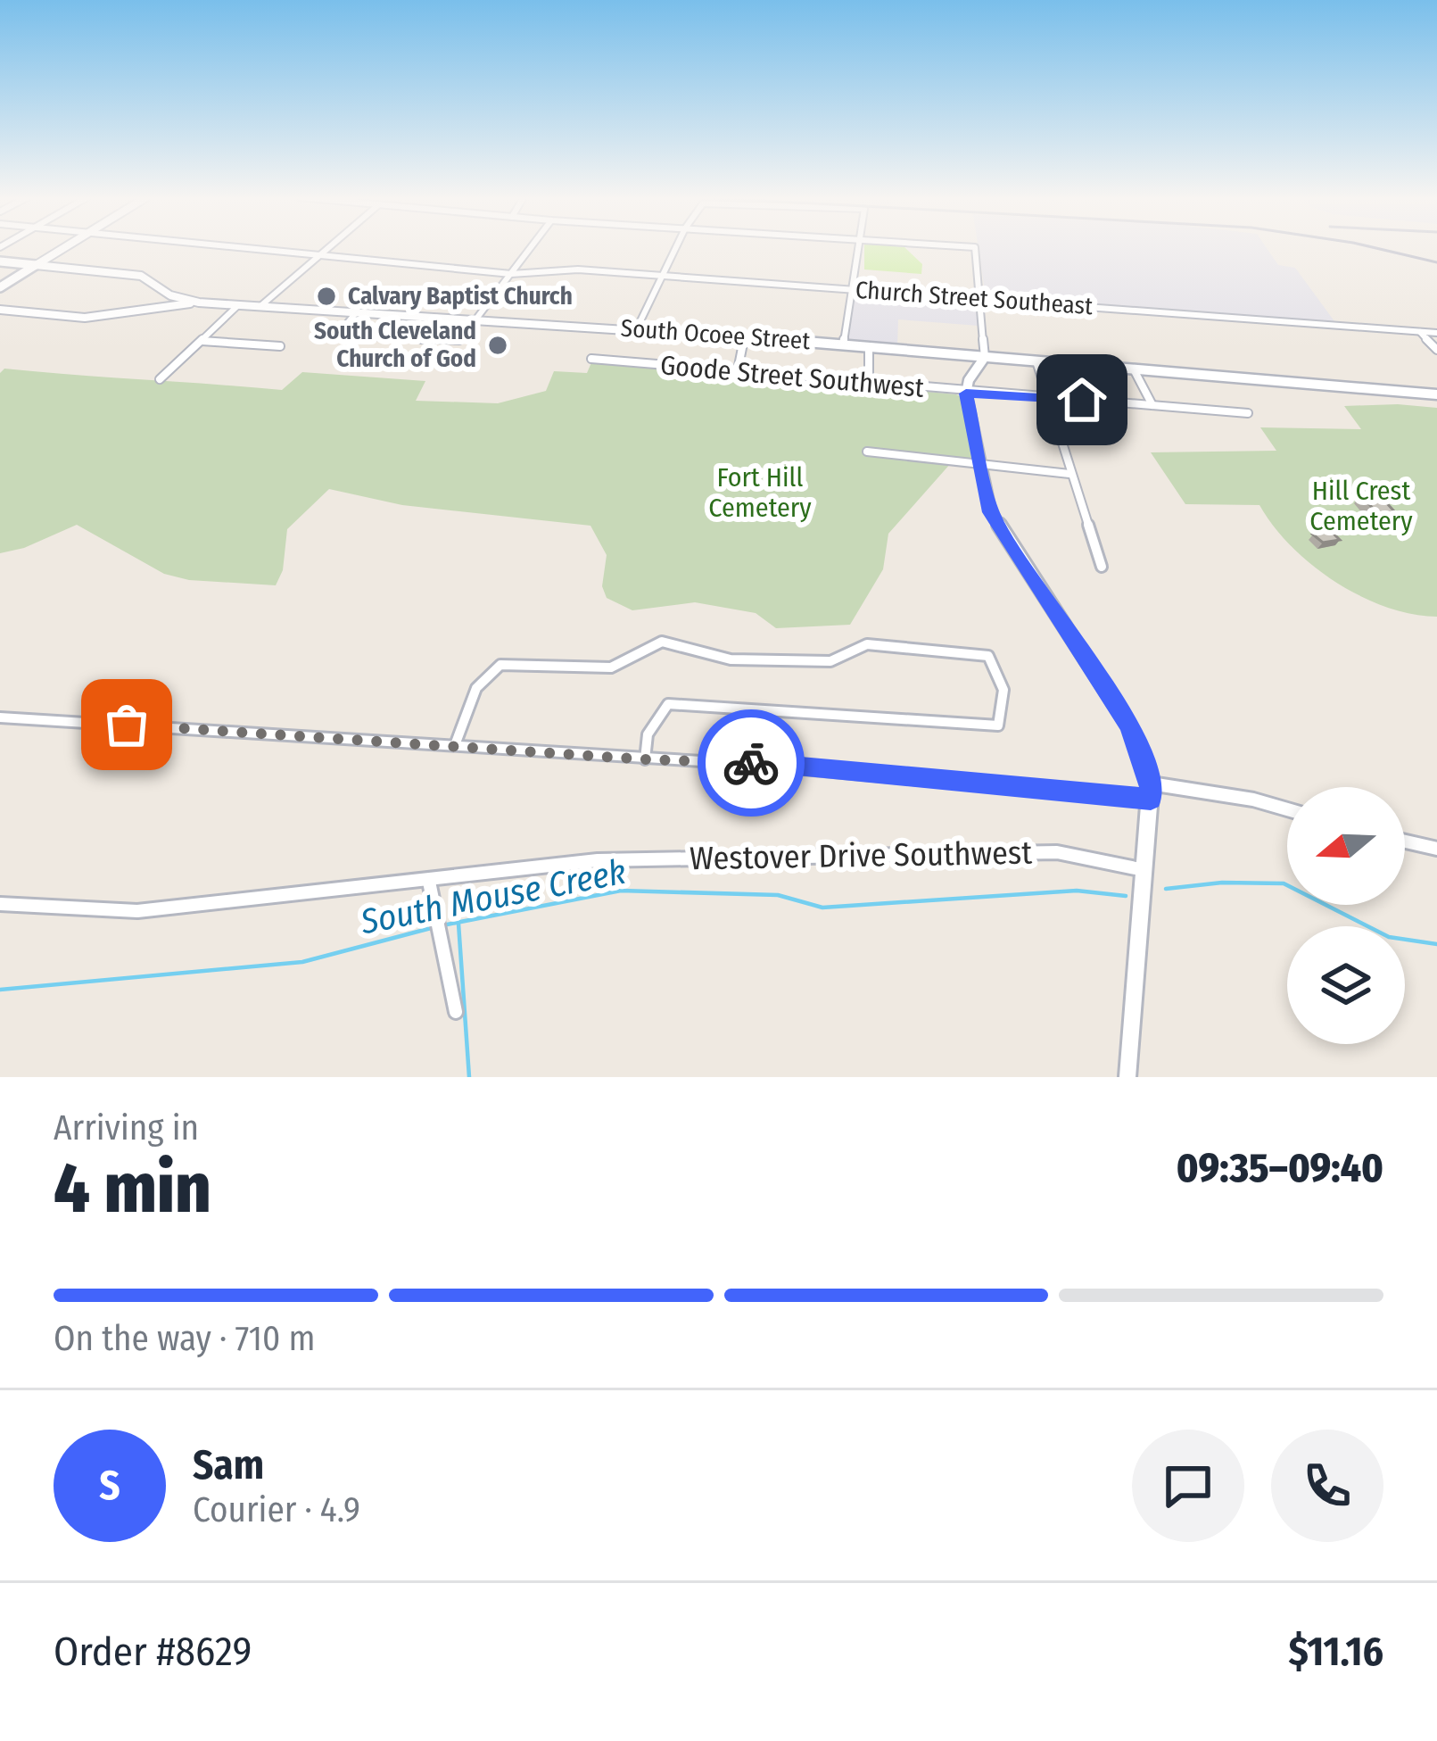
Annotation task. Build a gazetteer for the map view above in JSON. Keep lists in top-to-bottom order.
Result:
{
  "streets": {
    "main road": ["South Ocoee Street"],
    "street": ["Church Street Southeast", "Goode Street Southwest", "Westover Drive Southwest"]
  },
  "water": ["South Mouse Creek"],
  "parks": ["Fort Hill Cemetery", "Hill Crest Cemetery"],
  "places": ["Calvary Baptist Church", "South Cleveland Church of God"],
  "north": "left",
  "page": {
    "heading": ["4 min", "Arriving in", "09:35–09:40"],
    "panel": [
      "Sam",
      "Courier · 4.9",
      "Order #8629",
      "$11.16"
    ],
    "bar": "On the way · 710 m",
    "round": "S"
  }
}
